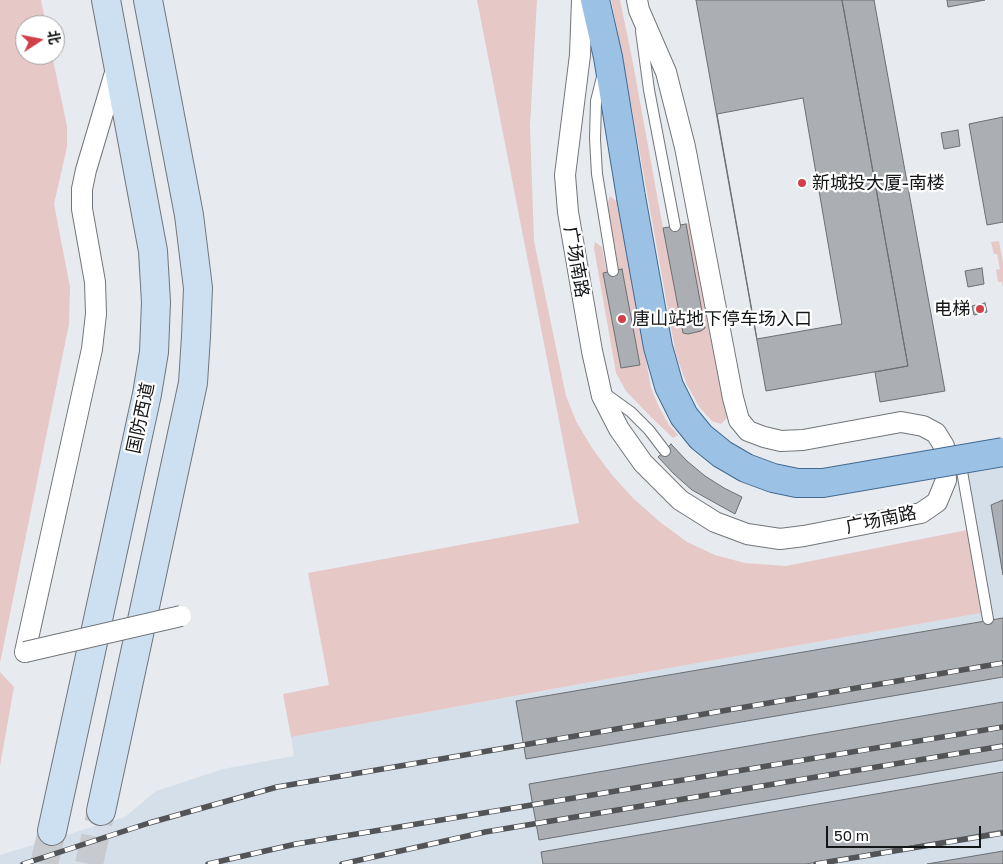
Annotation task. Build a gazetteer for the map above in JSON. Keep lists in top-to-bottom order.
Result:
{
  "streets": {
    "main road": ["国防西道"],
    "street": ["广场南路"]
  },
  "places": ["新城投大厦-南楼", "电梯", "唐山站地下停车场入口"],
  "scale_bar": "50 m",
  "north": "right"
}
